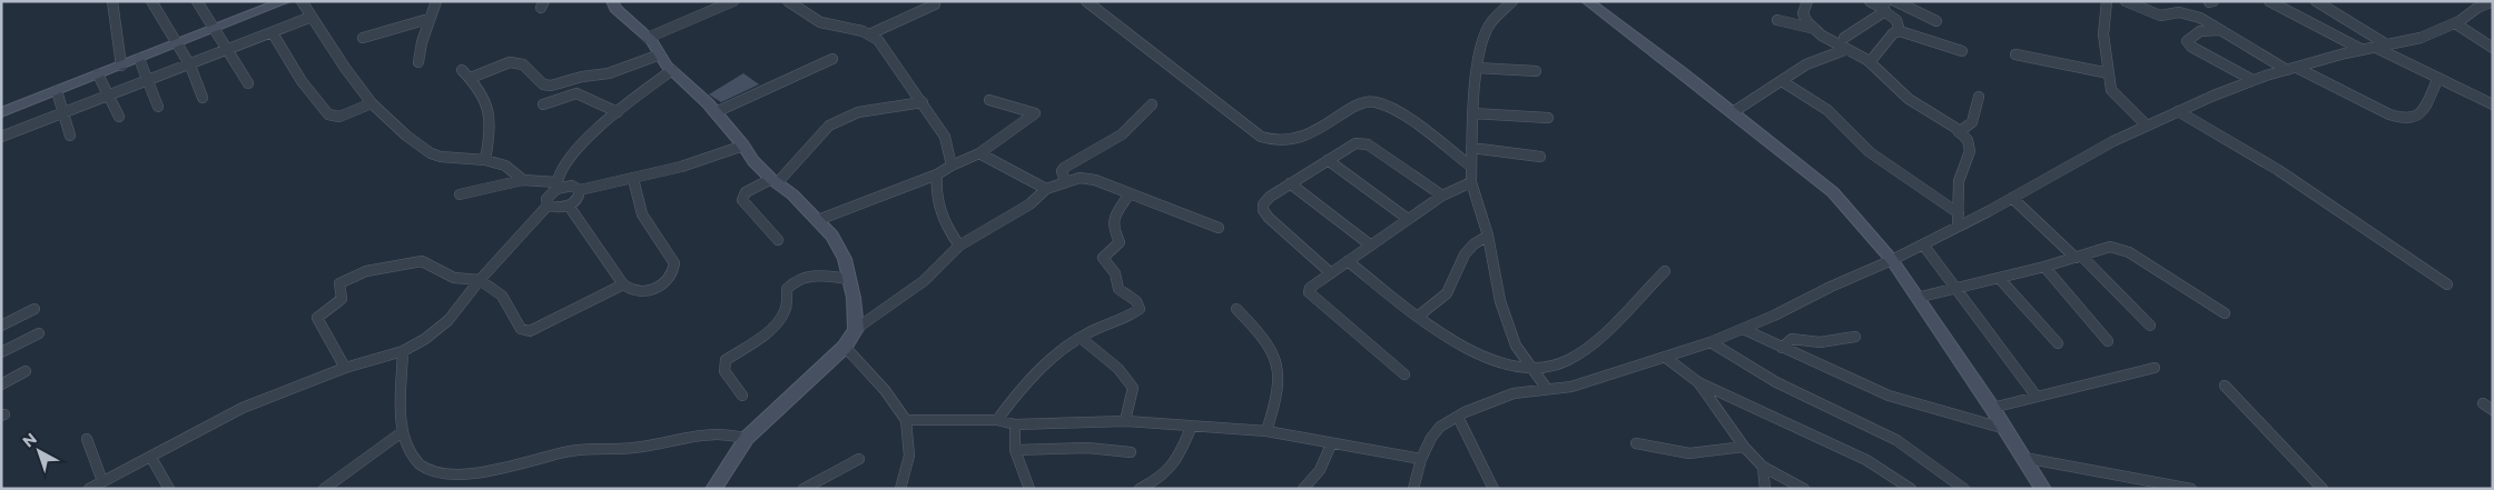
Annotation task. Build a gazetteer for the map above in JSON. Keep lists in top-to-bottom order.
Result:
{
  "north": "top left"
}
